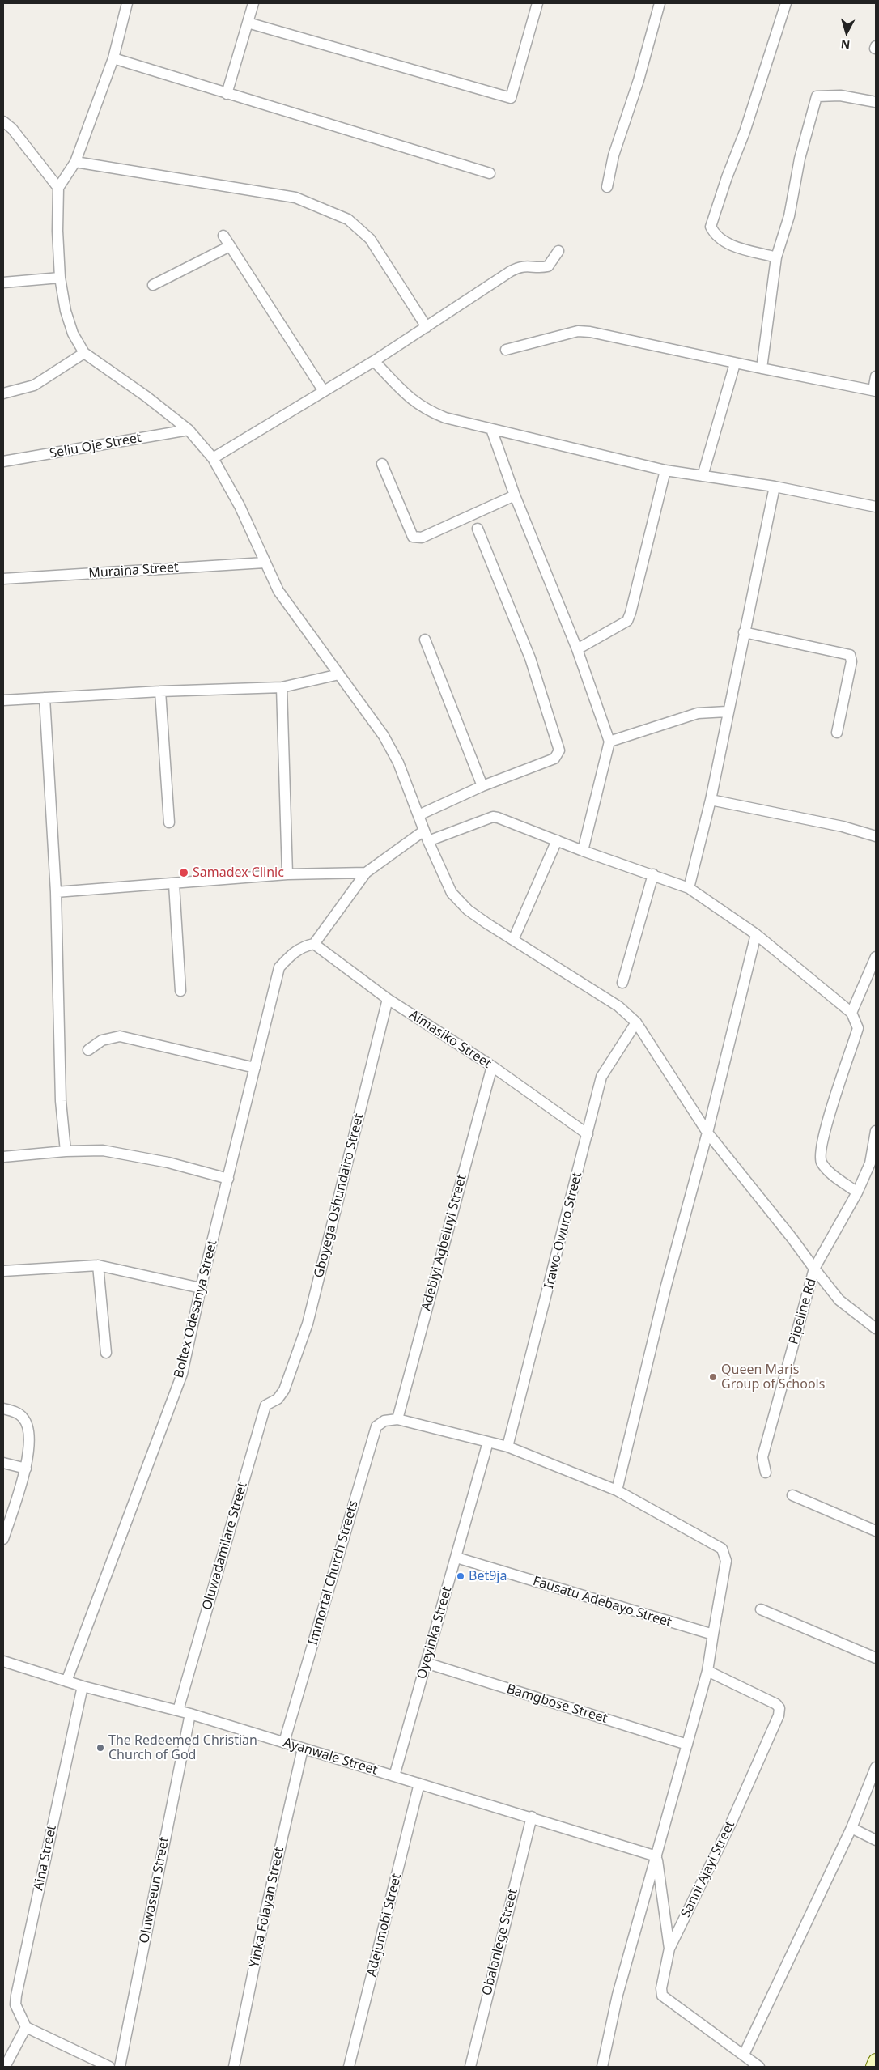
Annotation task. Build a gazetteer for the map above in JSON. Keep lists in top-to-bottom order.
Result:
{
  "streets": {
    "street": [
      "Seliu Oje Street",
      "Muraina Street",
      "Aimasiko Street",
      "Gboyega Oshundairo Street",
      "Irawo-Owuro Street",
      "Adebiyi Agbeluyi Street",
      "Boltex Odesanya Street",
      "Pipeline Rd",
      "Oluwadamilare Street",
      "Immortal Church Streets",
      "Fausatu Adebayo Street",
      "Oyeyinka Street",
      "Bamgbose Street",
      "Ayanwale Street",
      "Aina Street",
      "Sanni Ajayi Street",
      "Oluwaseun Street",
      "Yinka Folayan Street",
      "Adejumobi Street",
      "Obalanlege Street"
    ]
  },
  "crossings": [
    ["Aimasiko Street", "Gboyega Oshundairo Street"],
    ["Aimasiko Street", "Irawo-Owuro Street"],
    ["Aimasiko Street", "Adebiyi Agbeluyi Street"],
    ["Aimasiko Street", "Boltex Odesanya Street"],
    ["Gboyega Oshundairo Street", "Oluwadamilare Street"],
    ["Adebiyi Agbeluyi Street", "Immortal Church Streets"],
    ["Boltex Odesanya Street", "Ayanwale Street"],
    ["Oluwadamilare Street", "Ayanwale Street"],
    ["Immortal Church Streets", "Ayanwale Street"],
    ["Fausatu Adebayo Street", "Oyeyinka Street"],
    ["Oyeyinka Street", "Bamgbose Street"],
    ["Oyeyinka Street", "Ayanwale Street"],
    ["Ayanwale Street", "Aina Street"],
    ["Ayanwale Street", "Oluwaseun Street"],
    ["Ayanwale Street", "Yinka Folayan Street"],
    ["Ayanwale Street", "Adejumobi Street"],
    ["Ayanwale Street", "Obalanlege Street"]
  ],
  "places": [
    "Samadex Clinic",
    "Queen Maris Group of Schools",
    "Bet9ja",
    "The Redeemed Christian Church of God"
  ],
  "north": "bottom"
}
